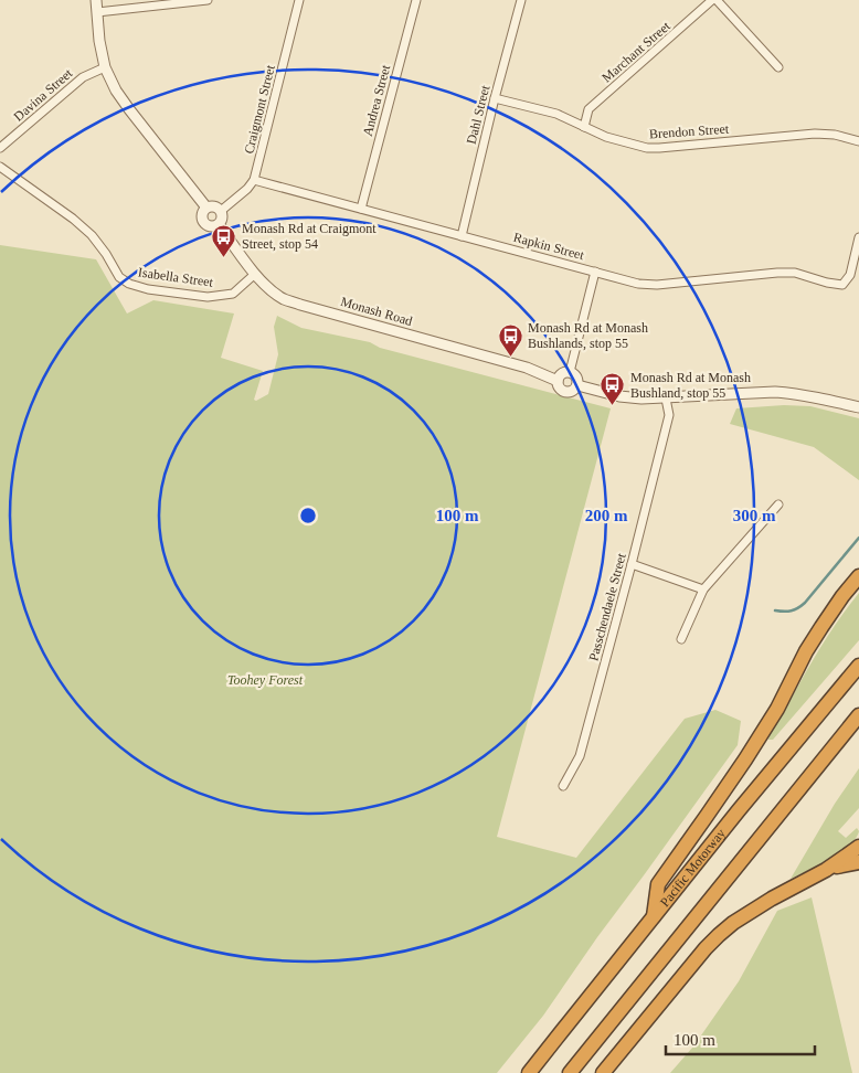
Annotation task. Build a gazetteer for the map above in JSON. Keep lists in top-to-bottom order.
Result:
{
  "streets": {
    "highway": ["Pacific Motorway"],
    "street": [
      "Marchant Street",
      "Davina Street",
      "Andrea Street",
      "Craigmont Street",
      "Dahl Street",
      "Brendon Street",
      "Rapkin Street",
      "Isabella Street",
      "Monash Road",
      "Passchendaele Street"
    ]
  },
  "crossings": [
    ["Marchant Street", "Brendon Street"],
    ["Davina Street", "Monash Road"],
    ["Andrea Street", "Rapkin Street"],
    ["Craigmont Street", "Rapkin Street"],
    ["Dahl Street", "Brendon Street"],
    ["Dahl Street", "Rapkin Street"],
    ["Isabella Street", "Monash Road"],
    ["Monash Road", "Passchendaele Street"]
  ],
  "parks": ["Toohey Forest"],
  "places": {
    "bus stop": ["Monash Rd at Craigmont Street, stop 54", "Monash Rd at Monash Bushlands, stop 55", "Monash Rd at Monash Bushland, stop 55"]
  },
  "scale_bar": "100 m",
  "rings": ["100 m", "200 m", "300 m"]
}
